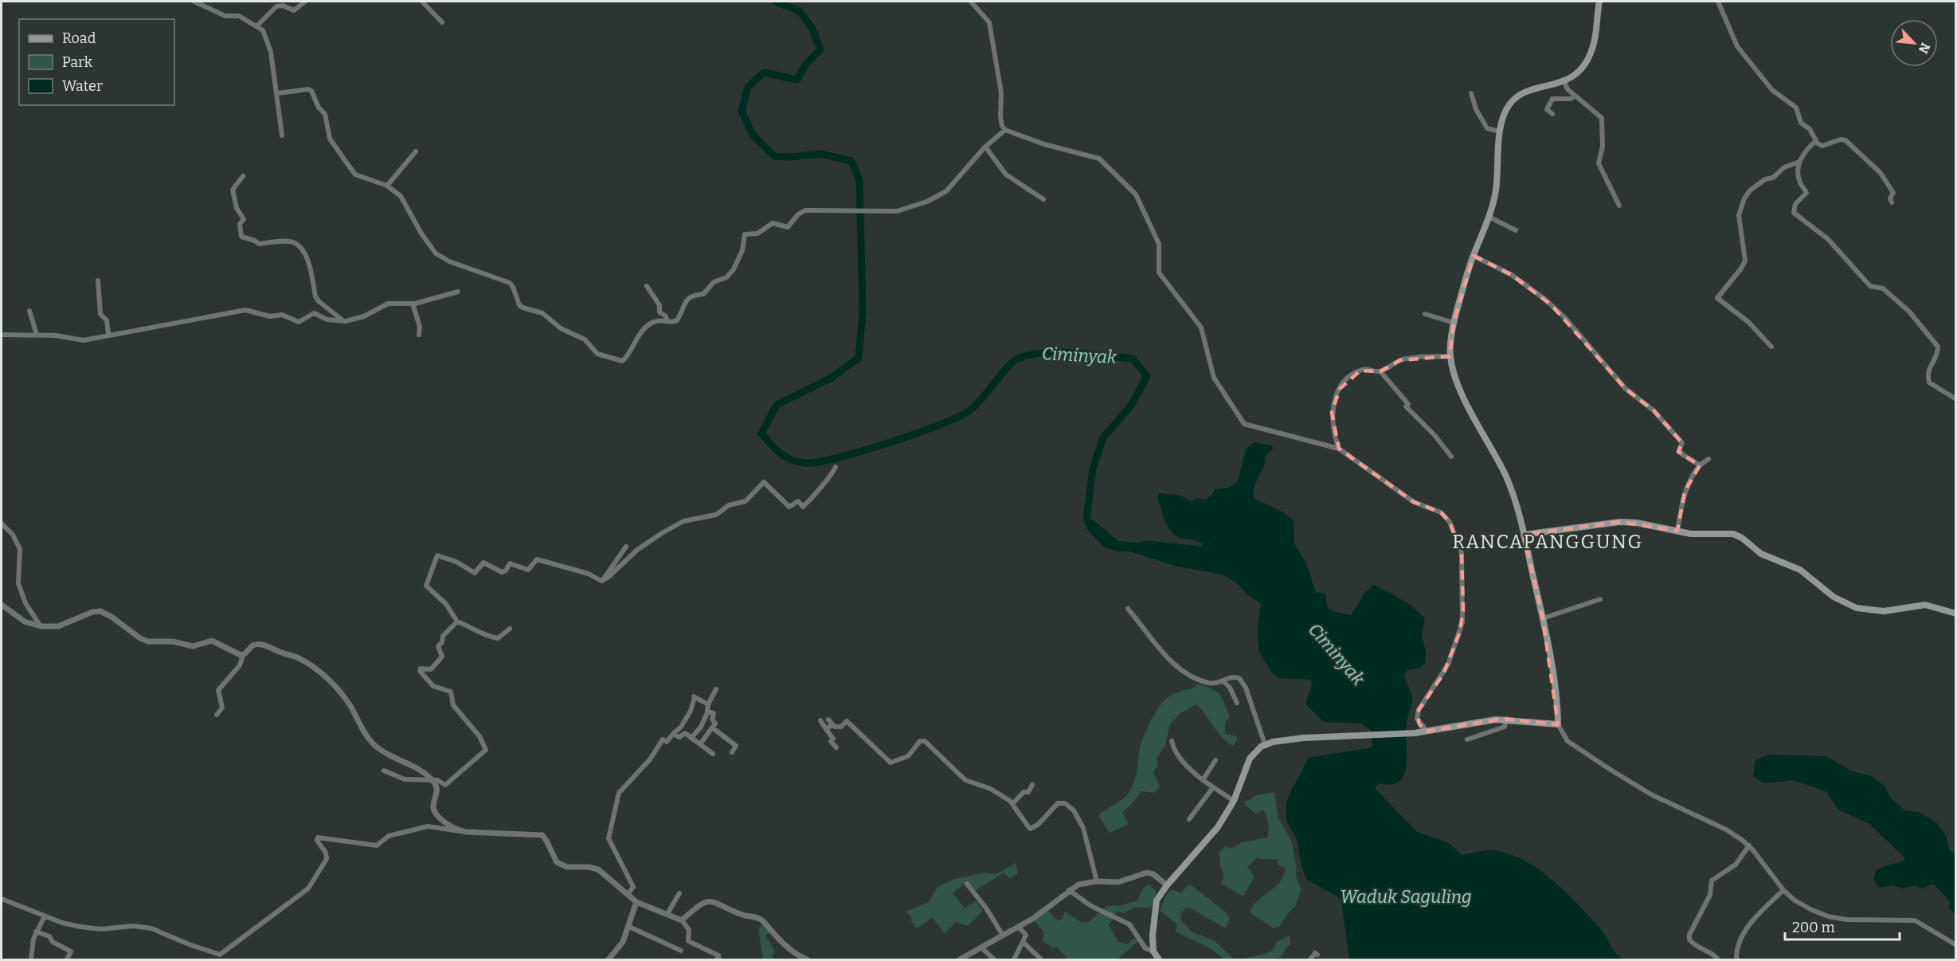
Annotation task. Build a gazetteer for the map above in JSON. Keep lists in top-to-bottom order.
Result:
{
  "districts": ["RANCAPANGGUNG"],
  "water": ["Ciminyak", "Waduk Saguling"],
  "legend": ["Road", "Park", "Water"],
  "scale_bar": "200 m",
  "north": "bottom right"
}
